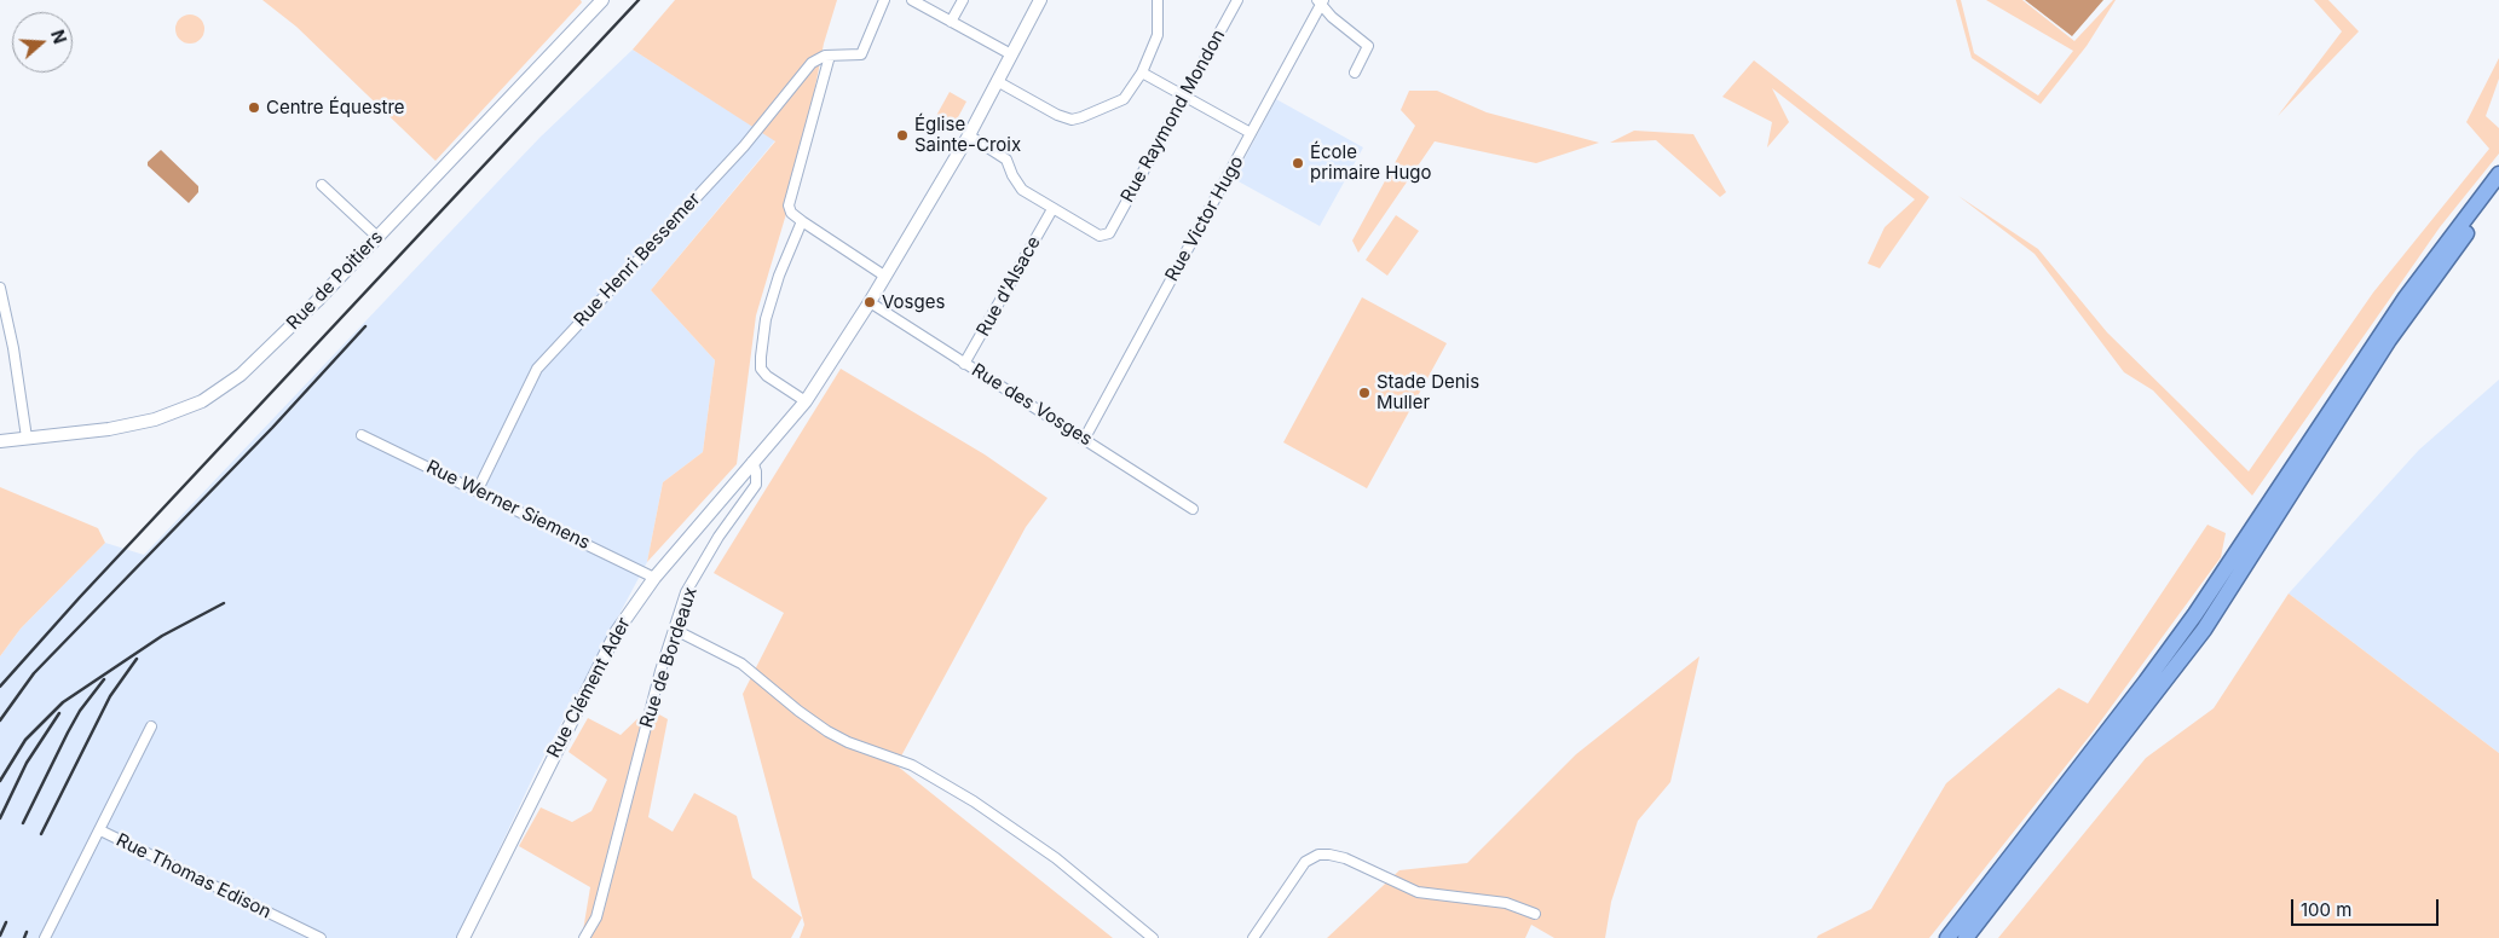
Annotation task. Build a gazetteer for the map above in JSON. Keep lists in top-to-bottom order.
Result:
{
  "streets": {
    "street": [
      "Rue Raymond Mondon",
      "Rue Victor Hugo",
      "Rue Henri Bessemer",
      "Rue de Poitiers",
      "Rue d'Alsace",
      "Rue des Vosges",
      "Rue Werner Siemens",
      "Rue de Bordeaux",
      "Rue Clément Ader",
      "Rue Thomas Edison"
    ]
  },
  "crossings": [
    ["Rue Raymond Mondon", "Rue d'Alsace"],
    ["Rue Victor Hugo", "Rue des Vosges"],
    ["Rue Henri Bessemer", "Rue Werner Siemens"],
    ["Rue d'Alsace", "Rue des Vosges"],
    ["Rue Werner Siemens", "Rue Clément Ader"],
    ["Rue de Bordeaux", "Rue Clément Ader"]
  ],
  "places": [
    "Centre Équestre",
    "Église Sainte-Croix",
    "École primaire Hugo",
    "Vosges",
    "Stade Denis Muller"
  ],
  "scale_bar": "100 m",
  "north": "right"
}
